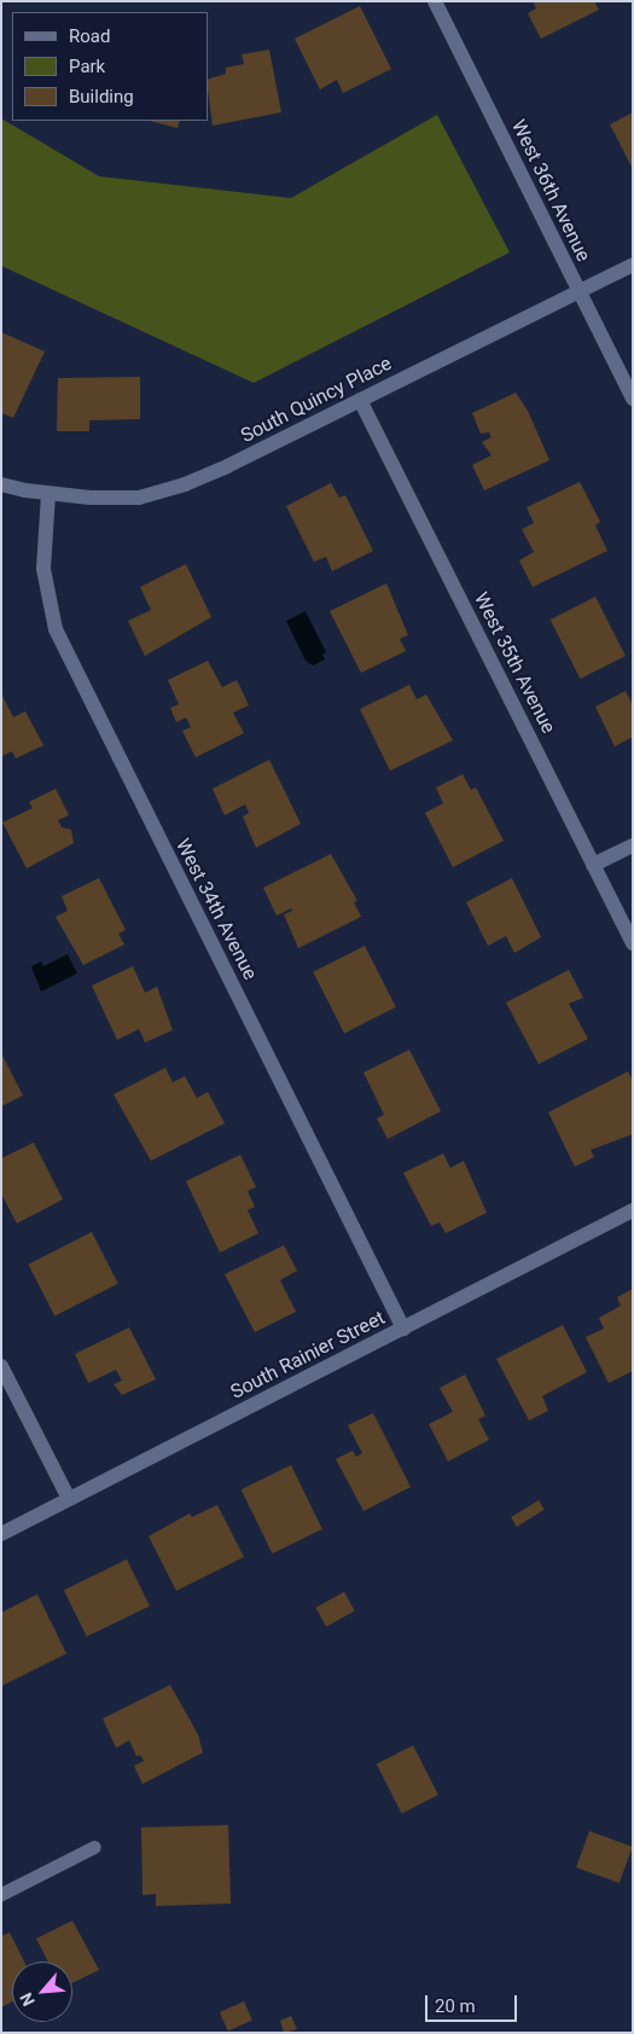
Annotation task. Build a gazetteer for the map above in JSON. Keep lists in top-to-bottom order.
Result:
{
  "streets": {
    "street": [
      "West 36th Avenue",
      "South Quincy Place",
      "West 35th Avenue",
      "West 34th Avenue",
      "South Rainier Street"
    ]
  },
  "crossings": [
    ["West 36th Avenue", "South Quincy Place"],
    ["South Quincy Place", "West 35th Avenue"],
    ["South Quincy Place", "West 34th Avenue"],
    ["West 34th Avenue", "South Rainier Street"]
  ],
  "legend": ["Road", "Park", "Building"],
  "scale_bar": "20 m",
  "north": "bottom left"
}
